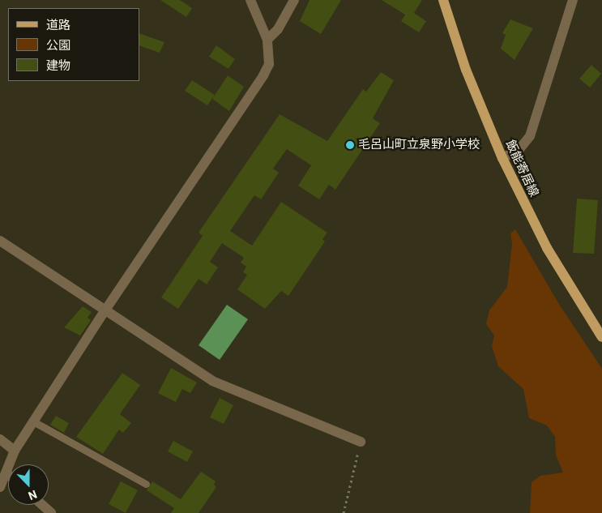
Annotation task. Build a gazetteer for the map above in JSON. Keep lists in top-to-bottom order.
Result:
{
  "streets": {
    "main road": ["飯能寄居線"]
  },
  "places": ["毛呂山町立泉野小学校"],
  "legend": ["道路", "公園", "建物"],
  "north": "bottom"
}
